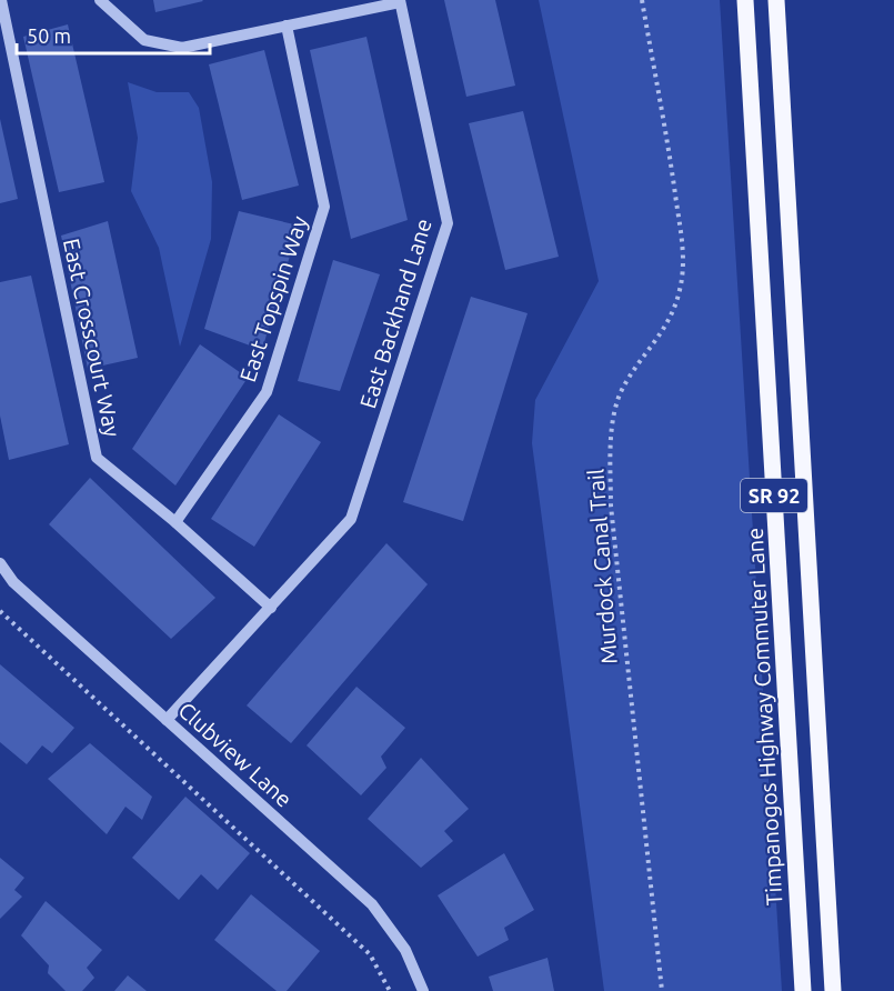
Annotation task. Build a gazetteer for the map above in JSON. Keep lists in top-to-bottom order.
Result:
{
  "streets": {
    "main road": ["SR 92", "Timpanogos Highway Commuter Lane"],
    "street": [
      "East Topspin Way",
      "East Backhand Lane",
      "East Crosscourt Way",
      "Clubview Lane"
    ],
    "path": ["Murdock Canal Trail"]
  },
  "crossings": [
    ["East Topspin Way", "East Crosscourt Way"],
    ["East Backhand Lane", "East Crosscourt Way"]
  ],
  "scale_bar": "50 m"
}
